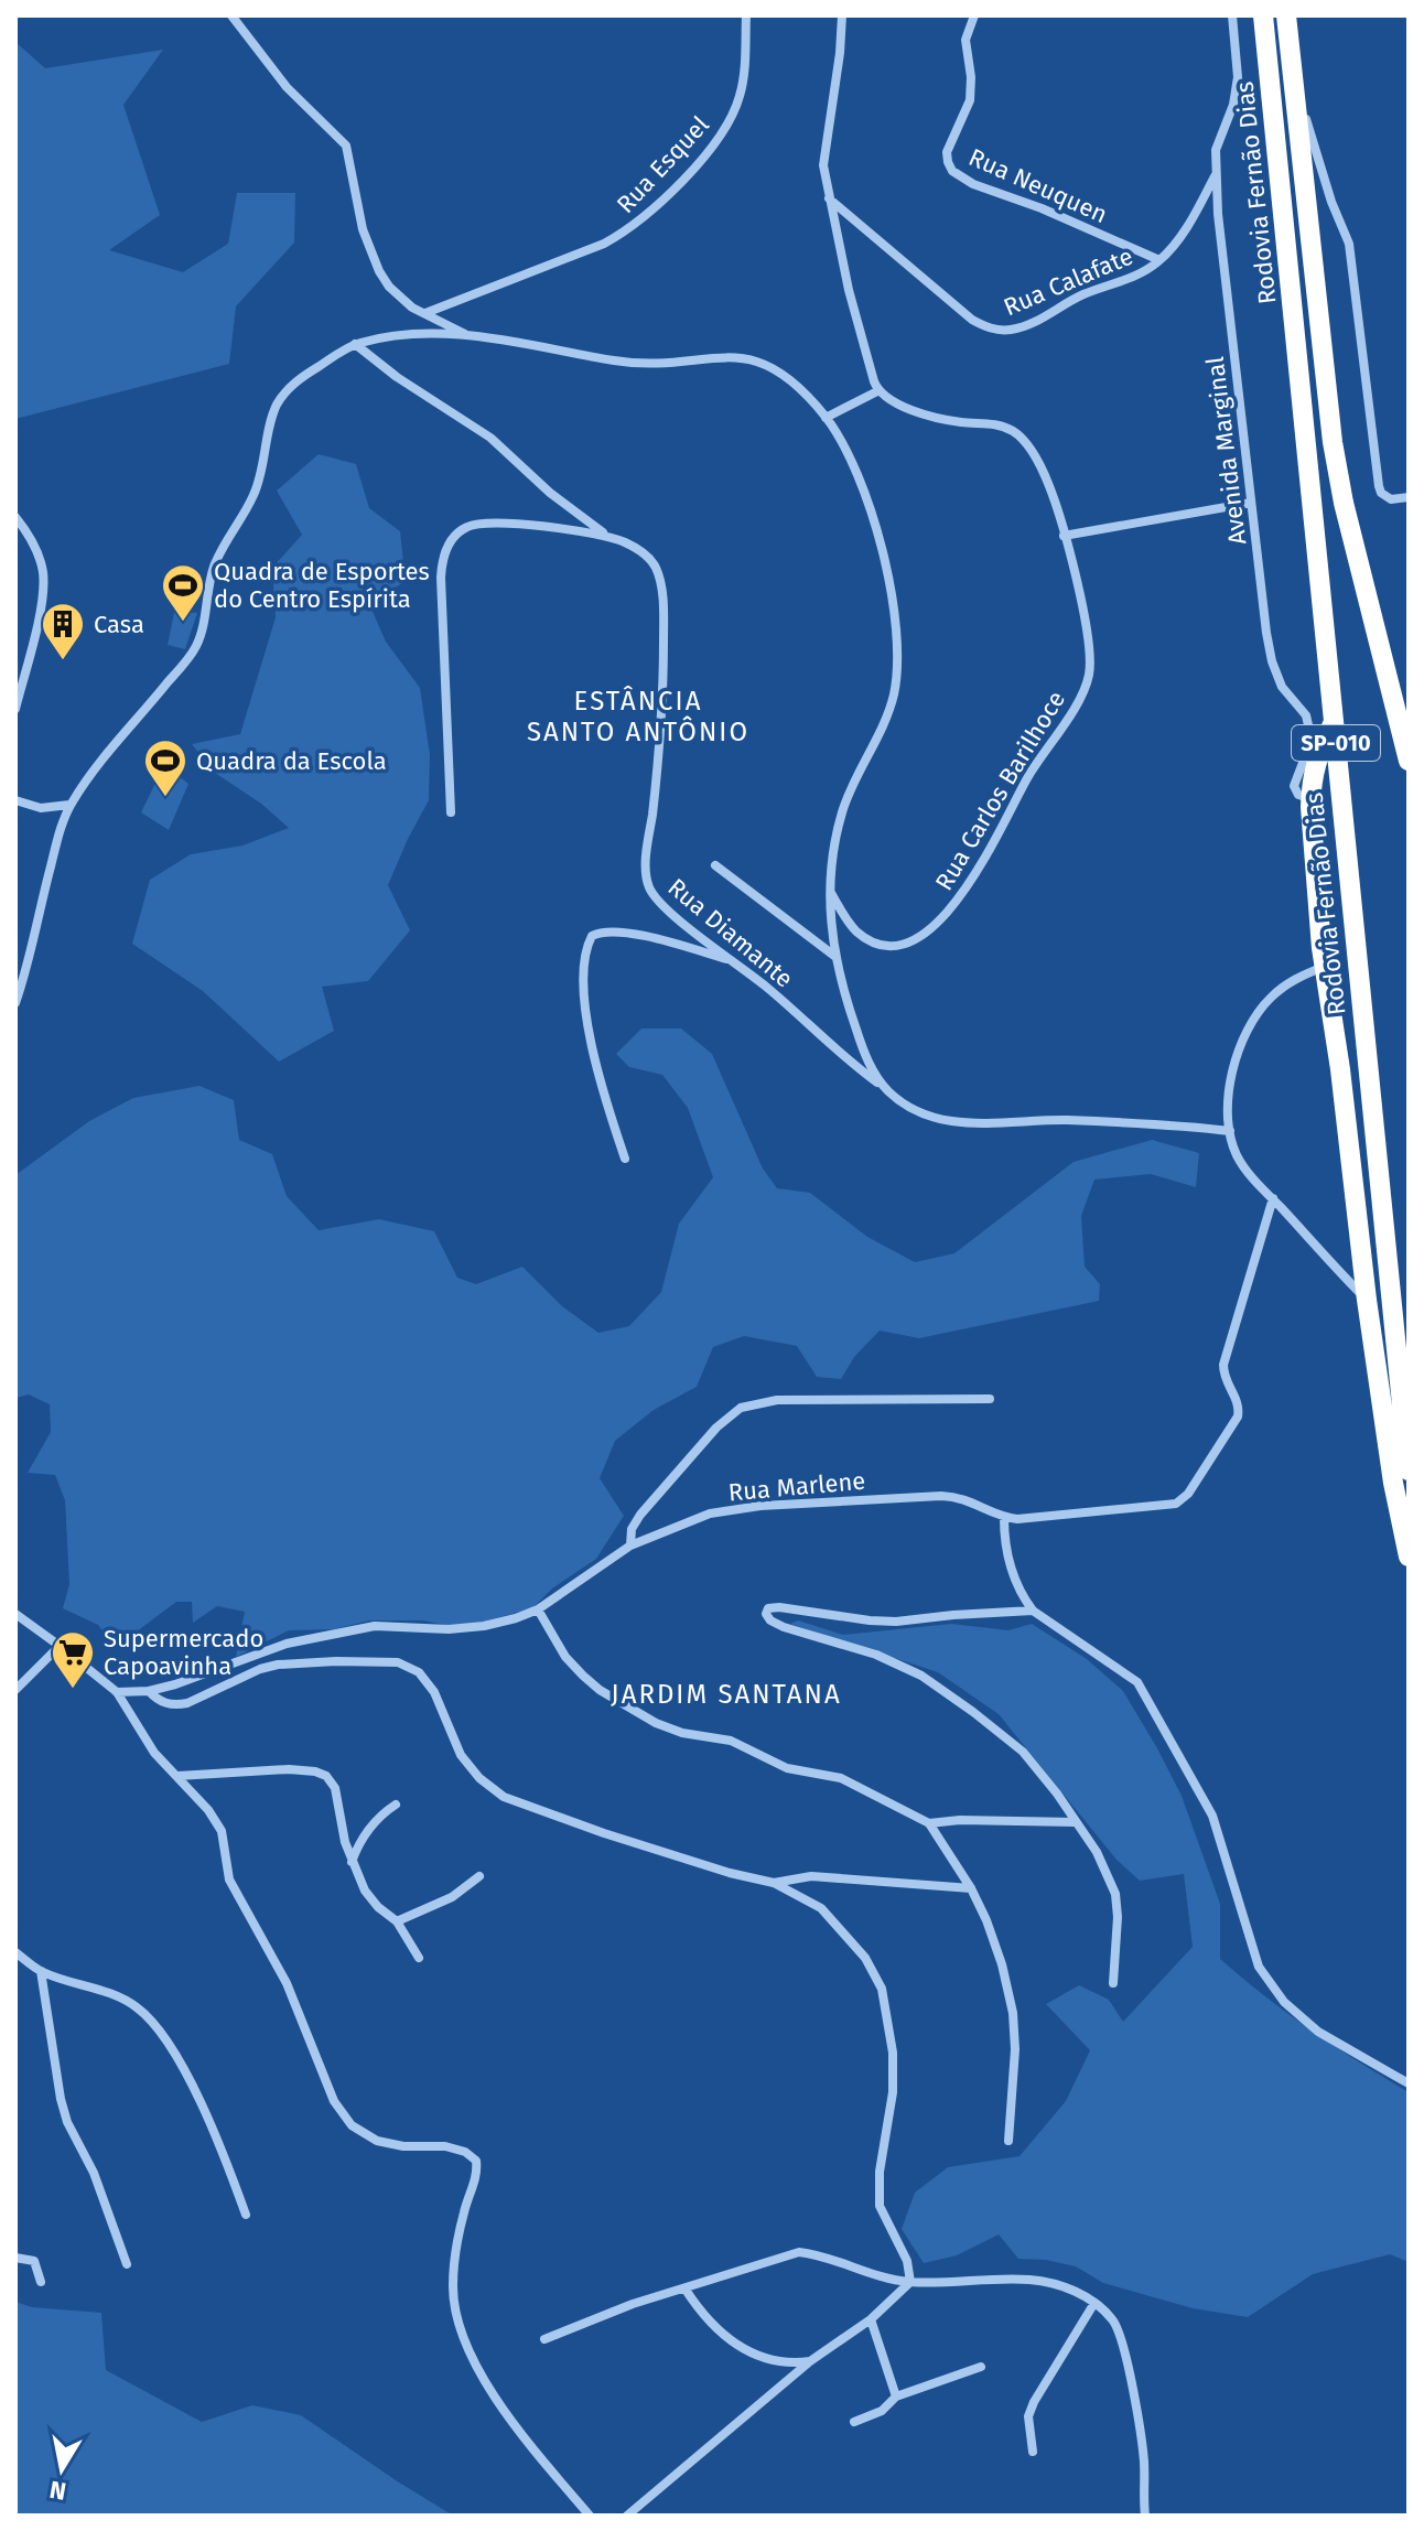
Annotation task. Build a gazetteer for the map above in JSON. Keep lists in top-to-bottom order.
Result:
{
  "streets": {
    "highway": ["Rodovia Fernão Dias", "SP-010"],
    "street": [
      "Rua Esquel",
      "Rua Neuquen",
      "Rua Calafate",
      "Avenida Marginal",
      "Rua Carlos Barilhoce",
      "Rua Diamante",
      "Rua Marlene"
    ]
  },
  "crossings": [
    ["Rua Neuquen", "Rua Calafate"],
    ["Rua Calafate", "Avenida Marginal"]
  ],
  "districts": ["ESTÂNCIA SANTO ANTÔNIO", "JARDIM SANTANA"],
  "places": {
    "sports": ["Quadra de Esportes do Centro Espírita", "Quadra da Escola"],
    "building": ["Casa"],
    "supermarket": ["Supermercado Capoavinha"]
  },
  "north": "bottom"
}
